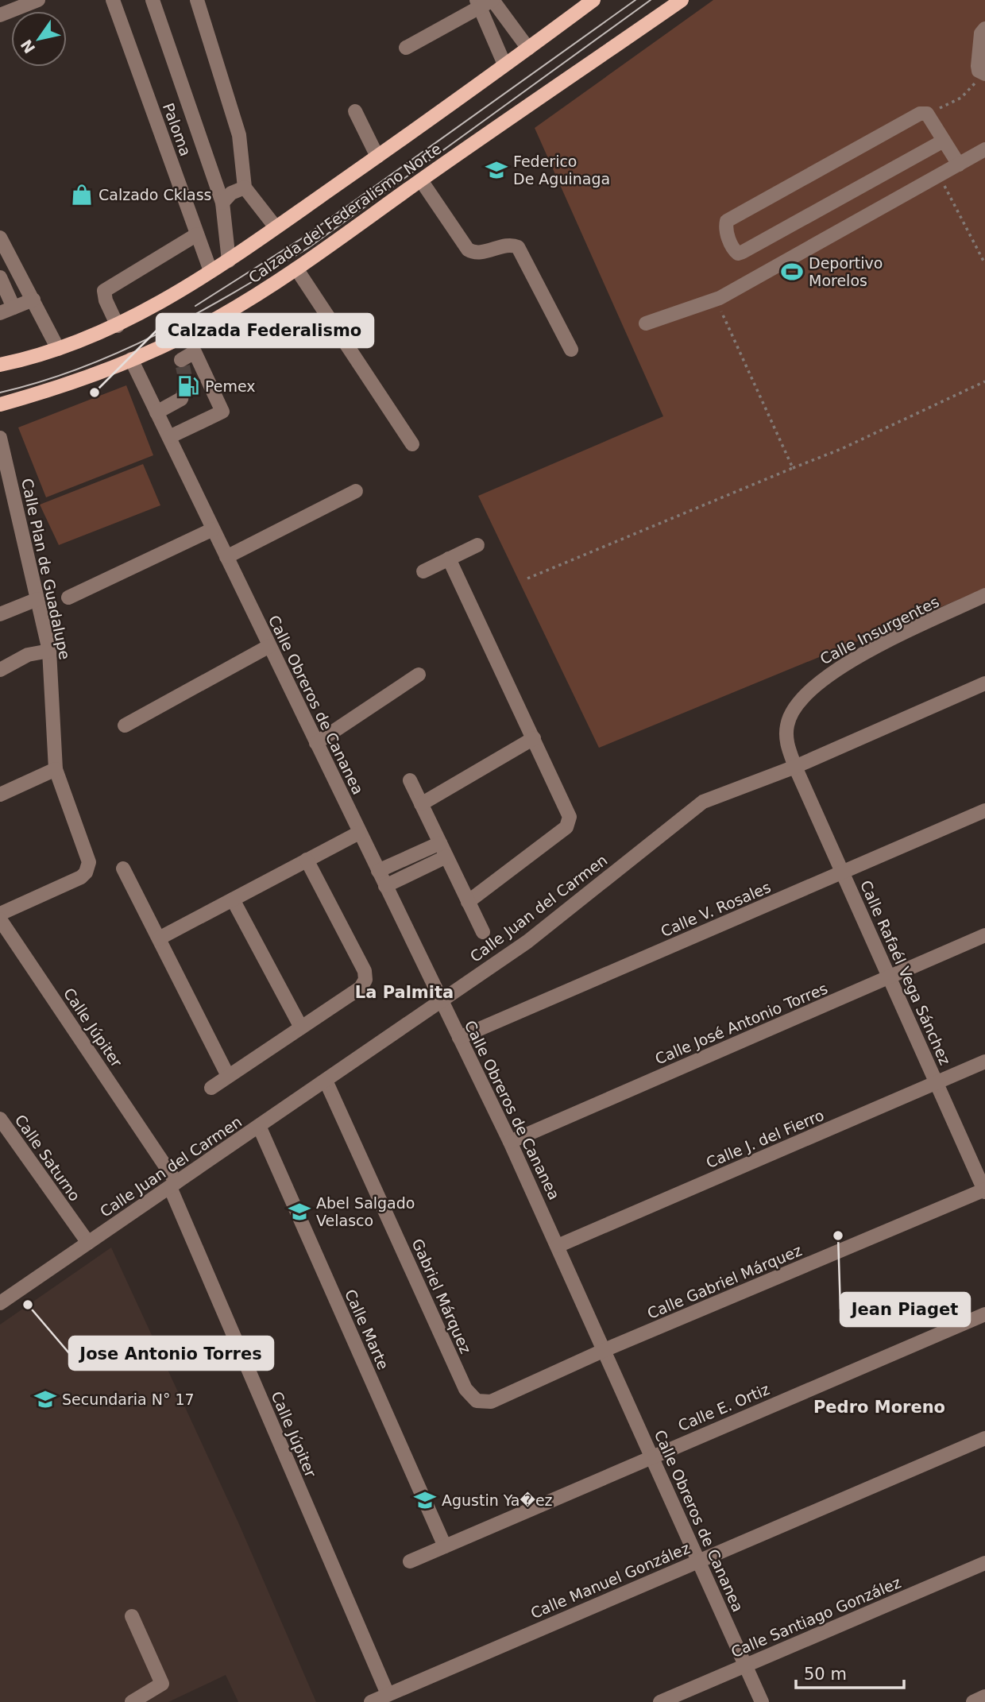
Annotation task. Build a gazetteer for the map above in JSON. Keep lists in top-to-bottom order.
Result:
{
  "streets": {
    "main road": ["Calzada del Federalismo Norte"],
    "street": [
      "Paloma",
      "Calle Plan de Guadalupe",
      "Calle Insurgentes",
      "Calle Obreros de Cananea",
      "Calle Juan del Carmen",
      "Calle V. Rosales",
      "Calle Rafaél Vega Sánchez",
      "Calle José Antonio Torres",
      "Calle Júpiter",
      "Calle J. del Fierro",
      "Calle Saturno",
      "Calle Gabriel Márquez",
      "Gabriel Márquez",
      "Calle Marte",
      "Calle E. Ortiz",
      "Calle Manuel González",
      "Calle Santiago González"
    ]
  },
  "crossings": [
    ["Paloma", "Calzada del Federalismo Norte"],
    ["Calzada del Federalismo Norte", "Calle Obreros de Cananea"],
    ["Calle Insurgentes", "Calle Juan del Carmen"],
    ["Calle Insurgentes", "Calle Rafaél Vega Sánchez"],
    ["Calle Obreros de Cananea", "Calle Juan del Carmen"],
    ["Calle Obreros de Cananea", "Calle V. Rosales"],
    ["Calle Obreros de Cananea", "Calle José Antonio Torres"],
    ["Calle Obreros de Cananea", "Calle J. del Fierro"],
    ["Calle Obreros de Cananea", "Calle Gabriel Márquez"],
    ["Calle Obreros de Cananea", "Calle E. Ortiz"],
    ["Calle Obreros de Cananea", "Calle Manuel González"],
    ["Calle Obreros de Cananea", "Calle Santiago González"],
    ["Calle Juan del Carmen", "Calle Rafaél Vega Sánchez"],
    ["Calle Juan del Carmen", "Calle Júpiter"],
    ["Calle Juan del Carmen", "Calle Saturno"],
    ["Calle Juan del Carmen", "Gabriel Márquez"],
    ["Calle Juan del Carmen", "Calle Marte"],
    ["Calle V. Rosales", "Calle Rafaél Vega Sánchez"],
    ["Calle Rafaél Vega Sánchez", "Calle José Antonio Torres"],
    ["Calle Rafaél Vega Sánchez", "Calle J. del Fierro"],
    ["Calle Rafaél Vega Sánchez", "Calle Gabriel Márquez"],
    ["Calle Júpiter", "Calle Manuel González"],
    ["Calle Gabriel Márquez", "Gabriel Márquez"],
    ["Calle Marte", "Calle E. Ortiz"]
  ],
  "districts": ["La Palmita", "Pedro Moreno"],
  "places": {
    "school or university": [
      "Federico De Aguinaga",
      "Abel Salgado Velasco",
      "Secundaria N° 17",
      "Agustin Ya�ez"
    ],
    "shop": ["Calzado Cklass"],
    "sports": ["Deportivo Morelos"],
    "fuel station": ["Pemex"],
    "other": ["Calzada Federalismo", "Jean Piaget", "Jose Antonio Torres"]
  },
  "scale_bar": "50 m",
  "north": "bottom left"
}
